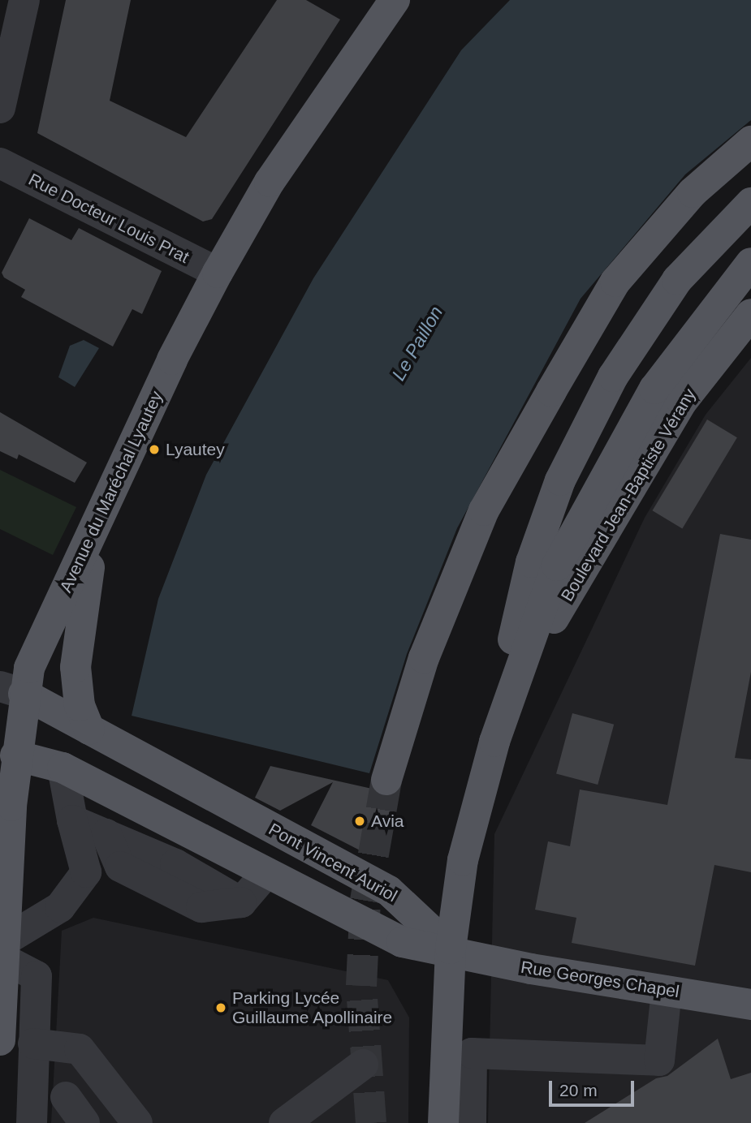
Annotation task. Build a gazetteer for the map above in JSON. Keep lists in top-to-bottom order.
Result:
{
  "streets": {
    "main road": [
      "Avenue du Maréchal Lyautey",
      "Boulevard Jean-Baptiste Vérany",
      "Pont Vincent Auriol",
      "Rue Georges Chapel"
    ],
    "street": ["Rue Docteur Louis Prat"]
  },
  "crossings": [
    ["Rue Docteur Louis Prat", "Avenue du Maréchal Lyautey"],
    ["Avenue du Maréchal Lyautey", "Pont Vincent Auriol"],
    ["Boulevard Jean-Baptiste Vérany", "Pont Vincent Auriol"],
    ["Boulevard Jean-Baptiste Vérany", "Rue Georges Chapel"],
    ["Pont Vincent Auriol", "Rue Georges Chapel"]
  ],
  "water": ["Le Paillon"],
  "places": ["Lyautey", "Avia", "Parking Lycée Guillaume Apollinaire"],
  "scale_bar": "20 m"
}
